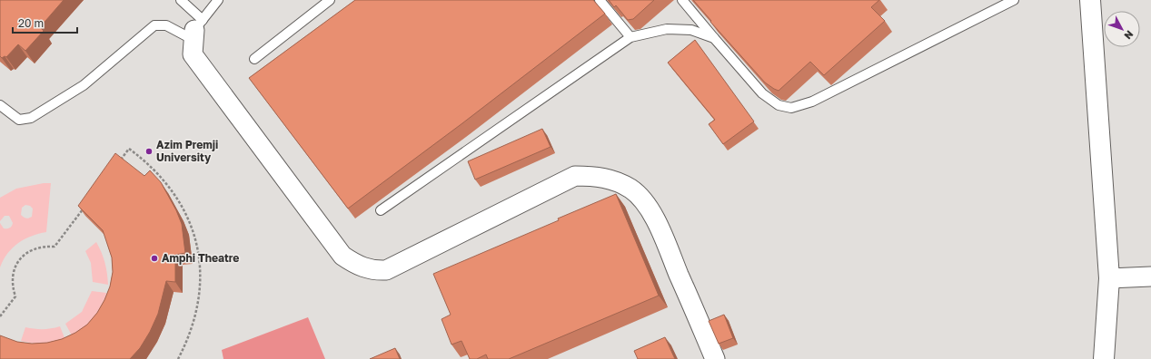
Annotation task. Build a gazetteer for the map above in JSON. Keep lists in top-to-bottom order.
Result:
{
  "places": ["Azim Premji University", "Amphi Theatre"],
  "scale_bar": "20 m",
  "north": "bottom right"
}
